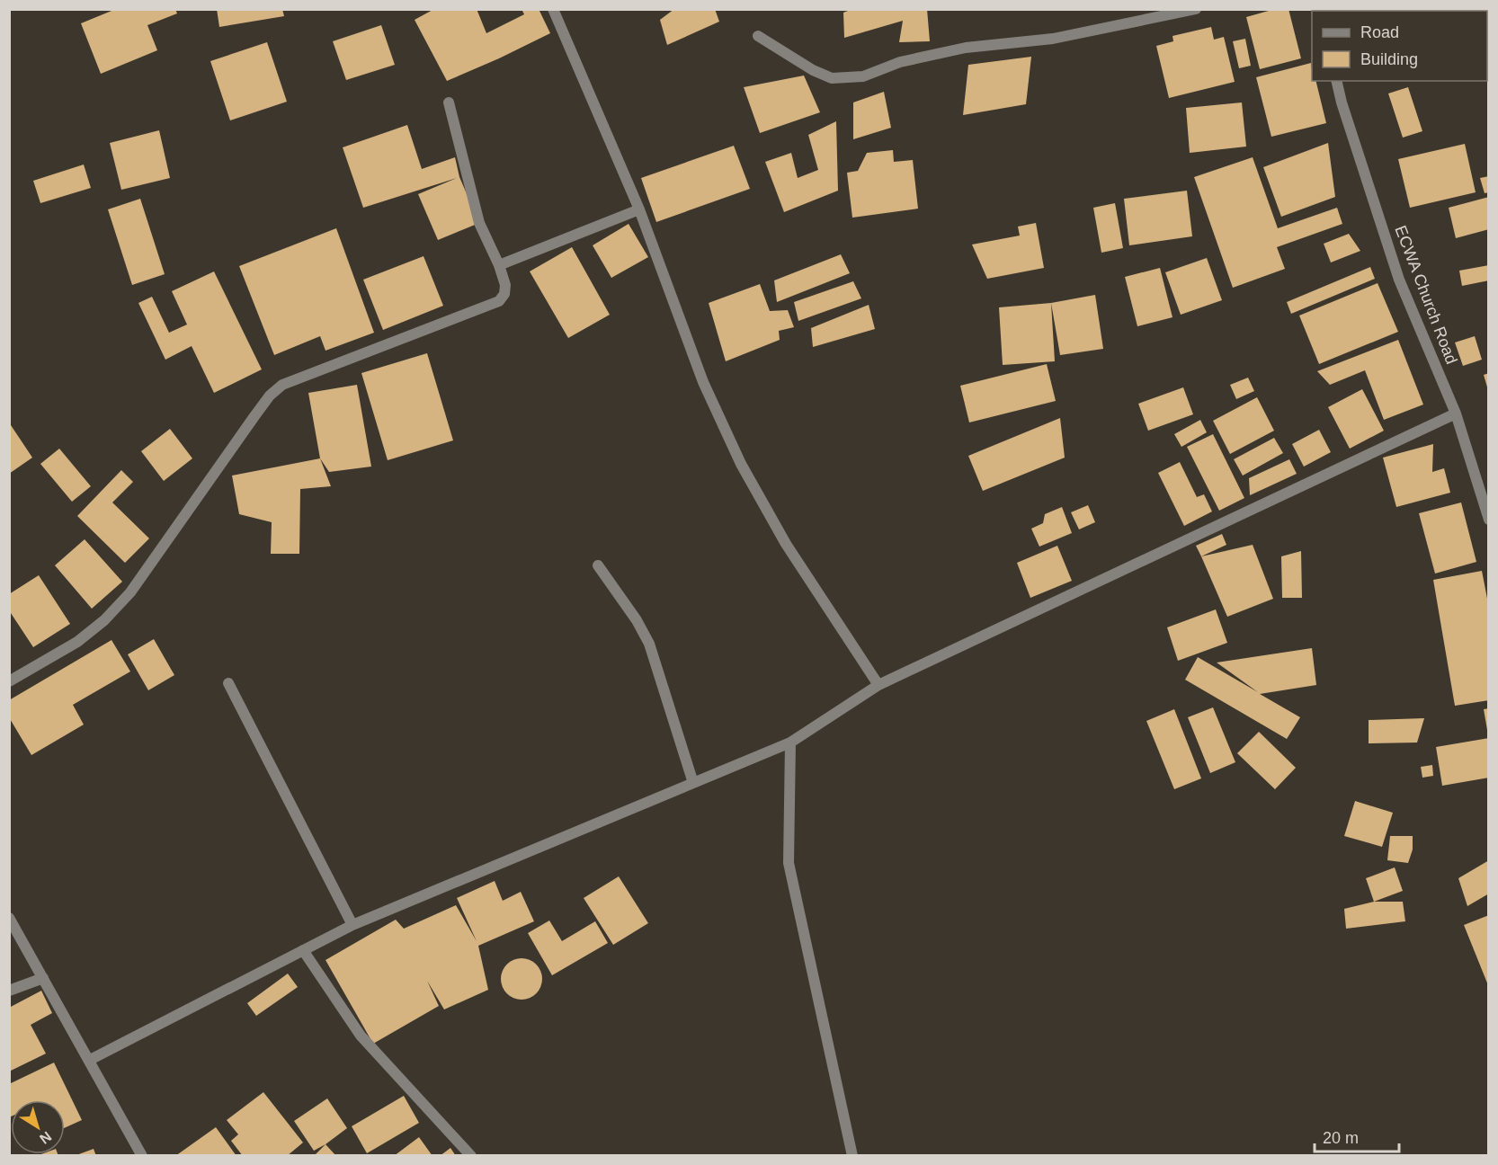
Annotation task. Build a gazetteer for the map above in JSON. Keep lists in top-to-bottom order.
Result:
{
  "streets": {
    "street": ["ECWA Church Road"]
  },
  "legend": ["Road", "Building"],
  "scale_bar": "20 m",
  "north": "bottom right"
}
